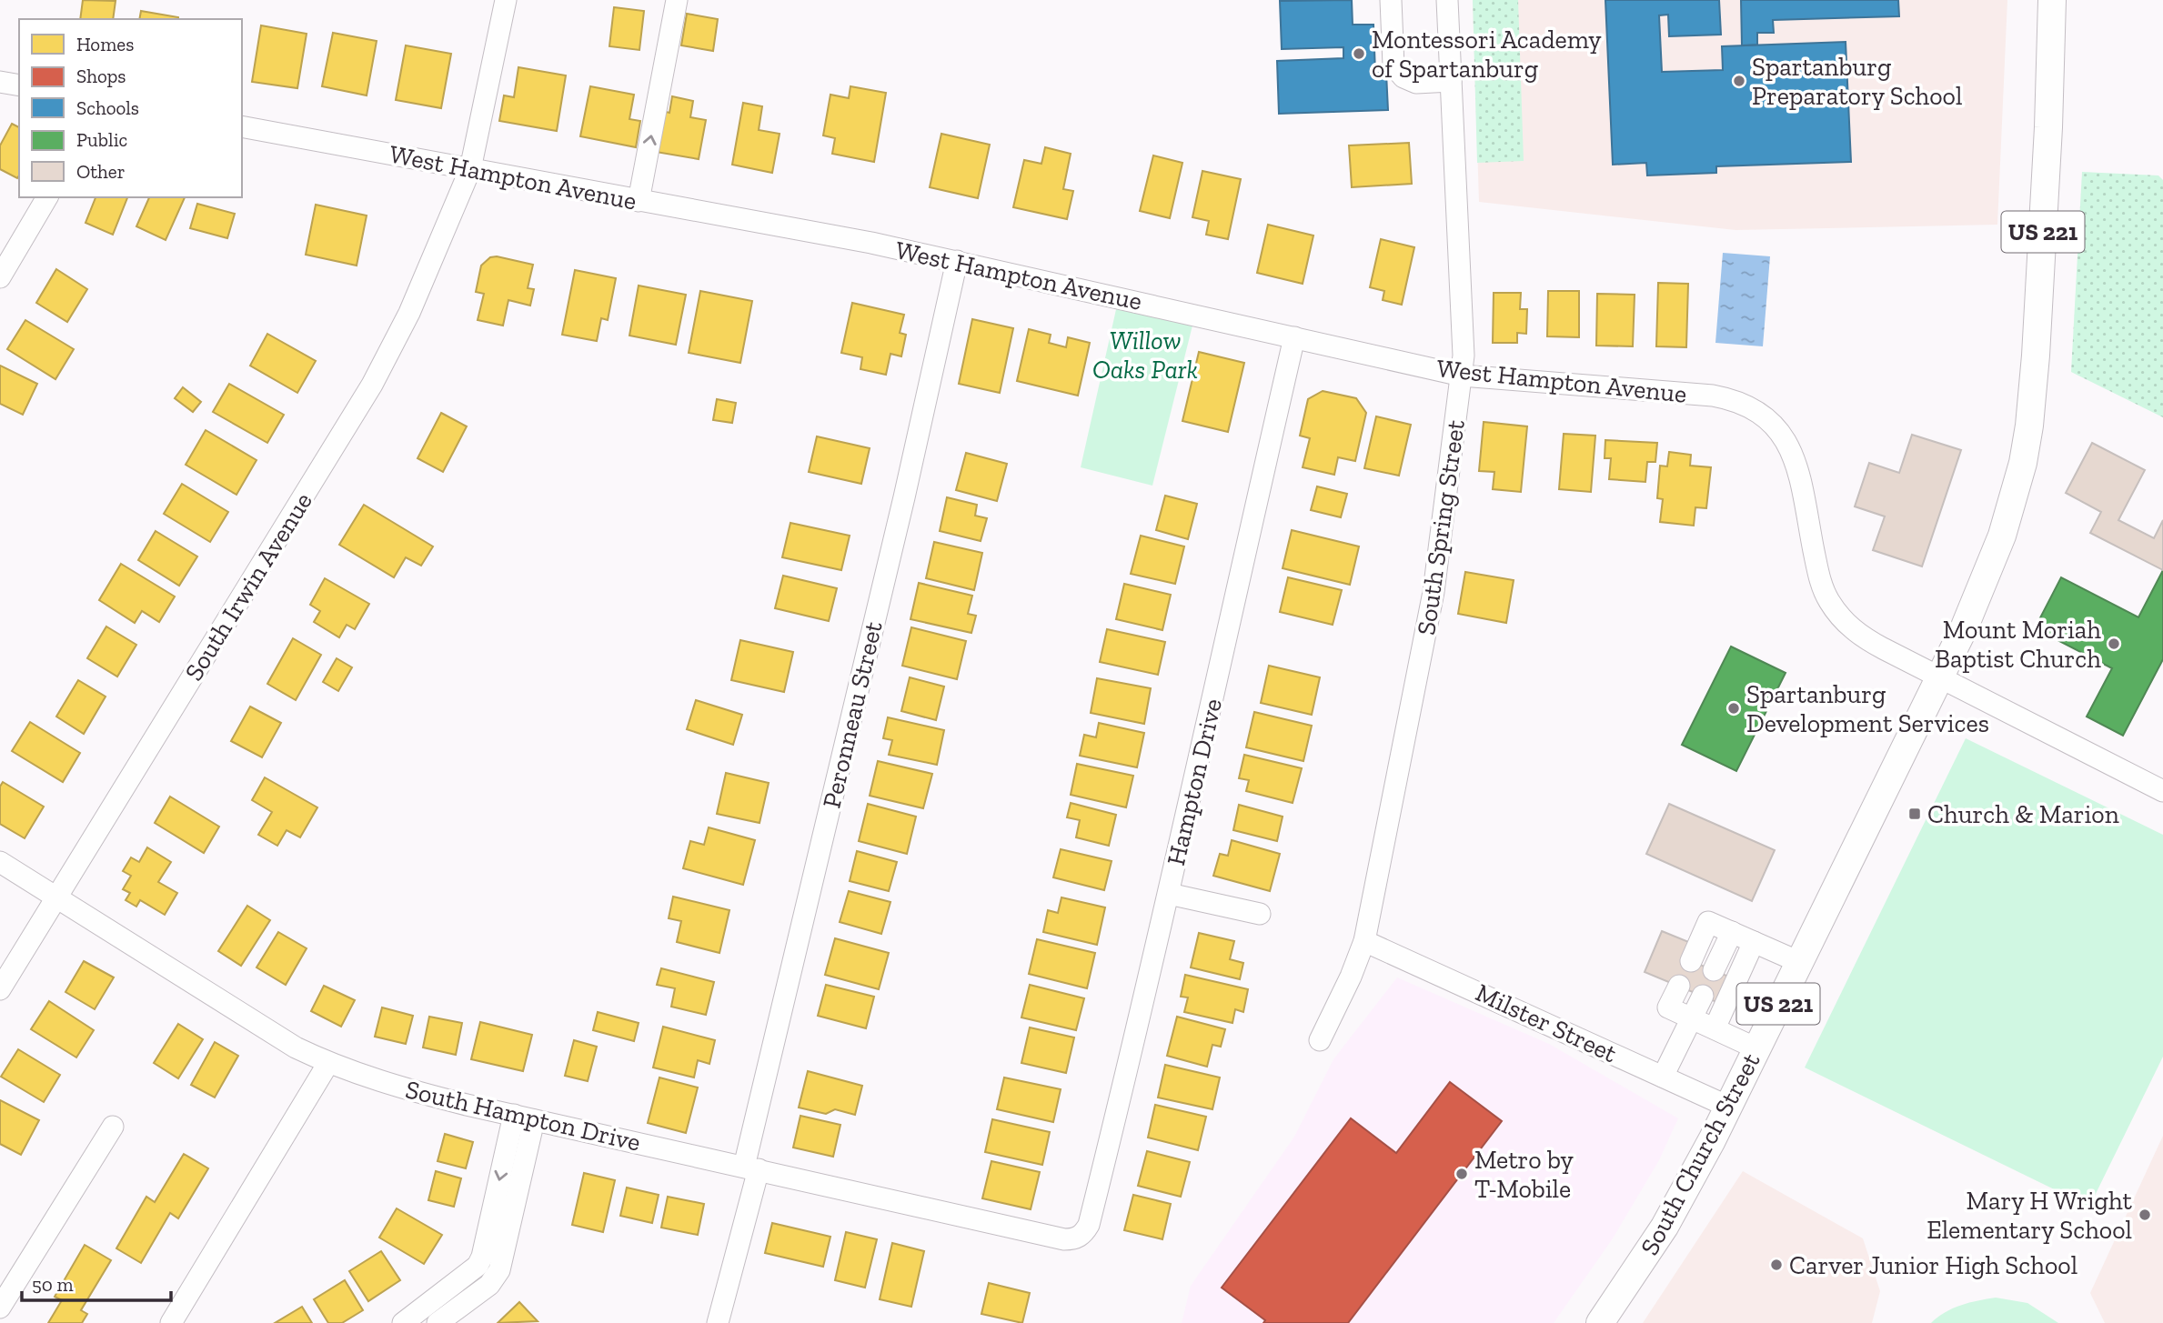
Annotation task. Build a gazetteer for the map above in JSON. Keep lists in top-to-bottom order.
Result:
{
  "streets": {
    "main road": ["US 221", "South Church Street"],
    "street": [
      "West Hampton Avenue",
      "South Spring Street",
      "South Irwin Avenue",
      "Peronneau Street",
      "Hampton Drive",
      "Milster Street",
      "South Hampton Drive"
    ]
  },
  "crossings": [
    ["West Hampton Avenue", "South Spring Street"],
    ["West Hampton Avenue", "South Irwin Avenue"],
    ["West Hampton Avenue", "Peronneau Street"],
    ["West Hampton Avenue", "Hampton Drive"],
    ["West Hampton Avenue", "South Church Street"],
    ["South Spring Street", "Milster Street"],
    ["South Irwin Avenue", "South Hampton Drive"],
    ["Peronneau Street", "South Hampton Drive"],
    ["Hampton Drive", "South Hampton Drive"],
    ["Milster Street", "South Church Street"]
  ],
  "parks": ["Willow Oaks Park"],
  "places": {
    "other": [
      "Montessori Academy of Spartanburg",
      "Spartanburg Preparatory School",
      "Mount Moriah Baptist Church",
      "Spartanburg Development Services",
      "Metro by T-Mobile",
      "Mary H Wright Elementary School",
      "Carver Junior High School"
    ],
    "transit": ["Church & Marion"]
  },
  "legend": [
    "Homes",
    "Shops",
    "Schools",
    "Public",
    "Other"
  ],
  "scale_bar": "50 m"
}
